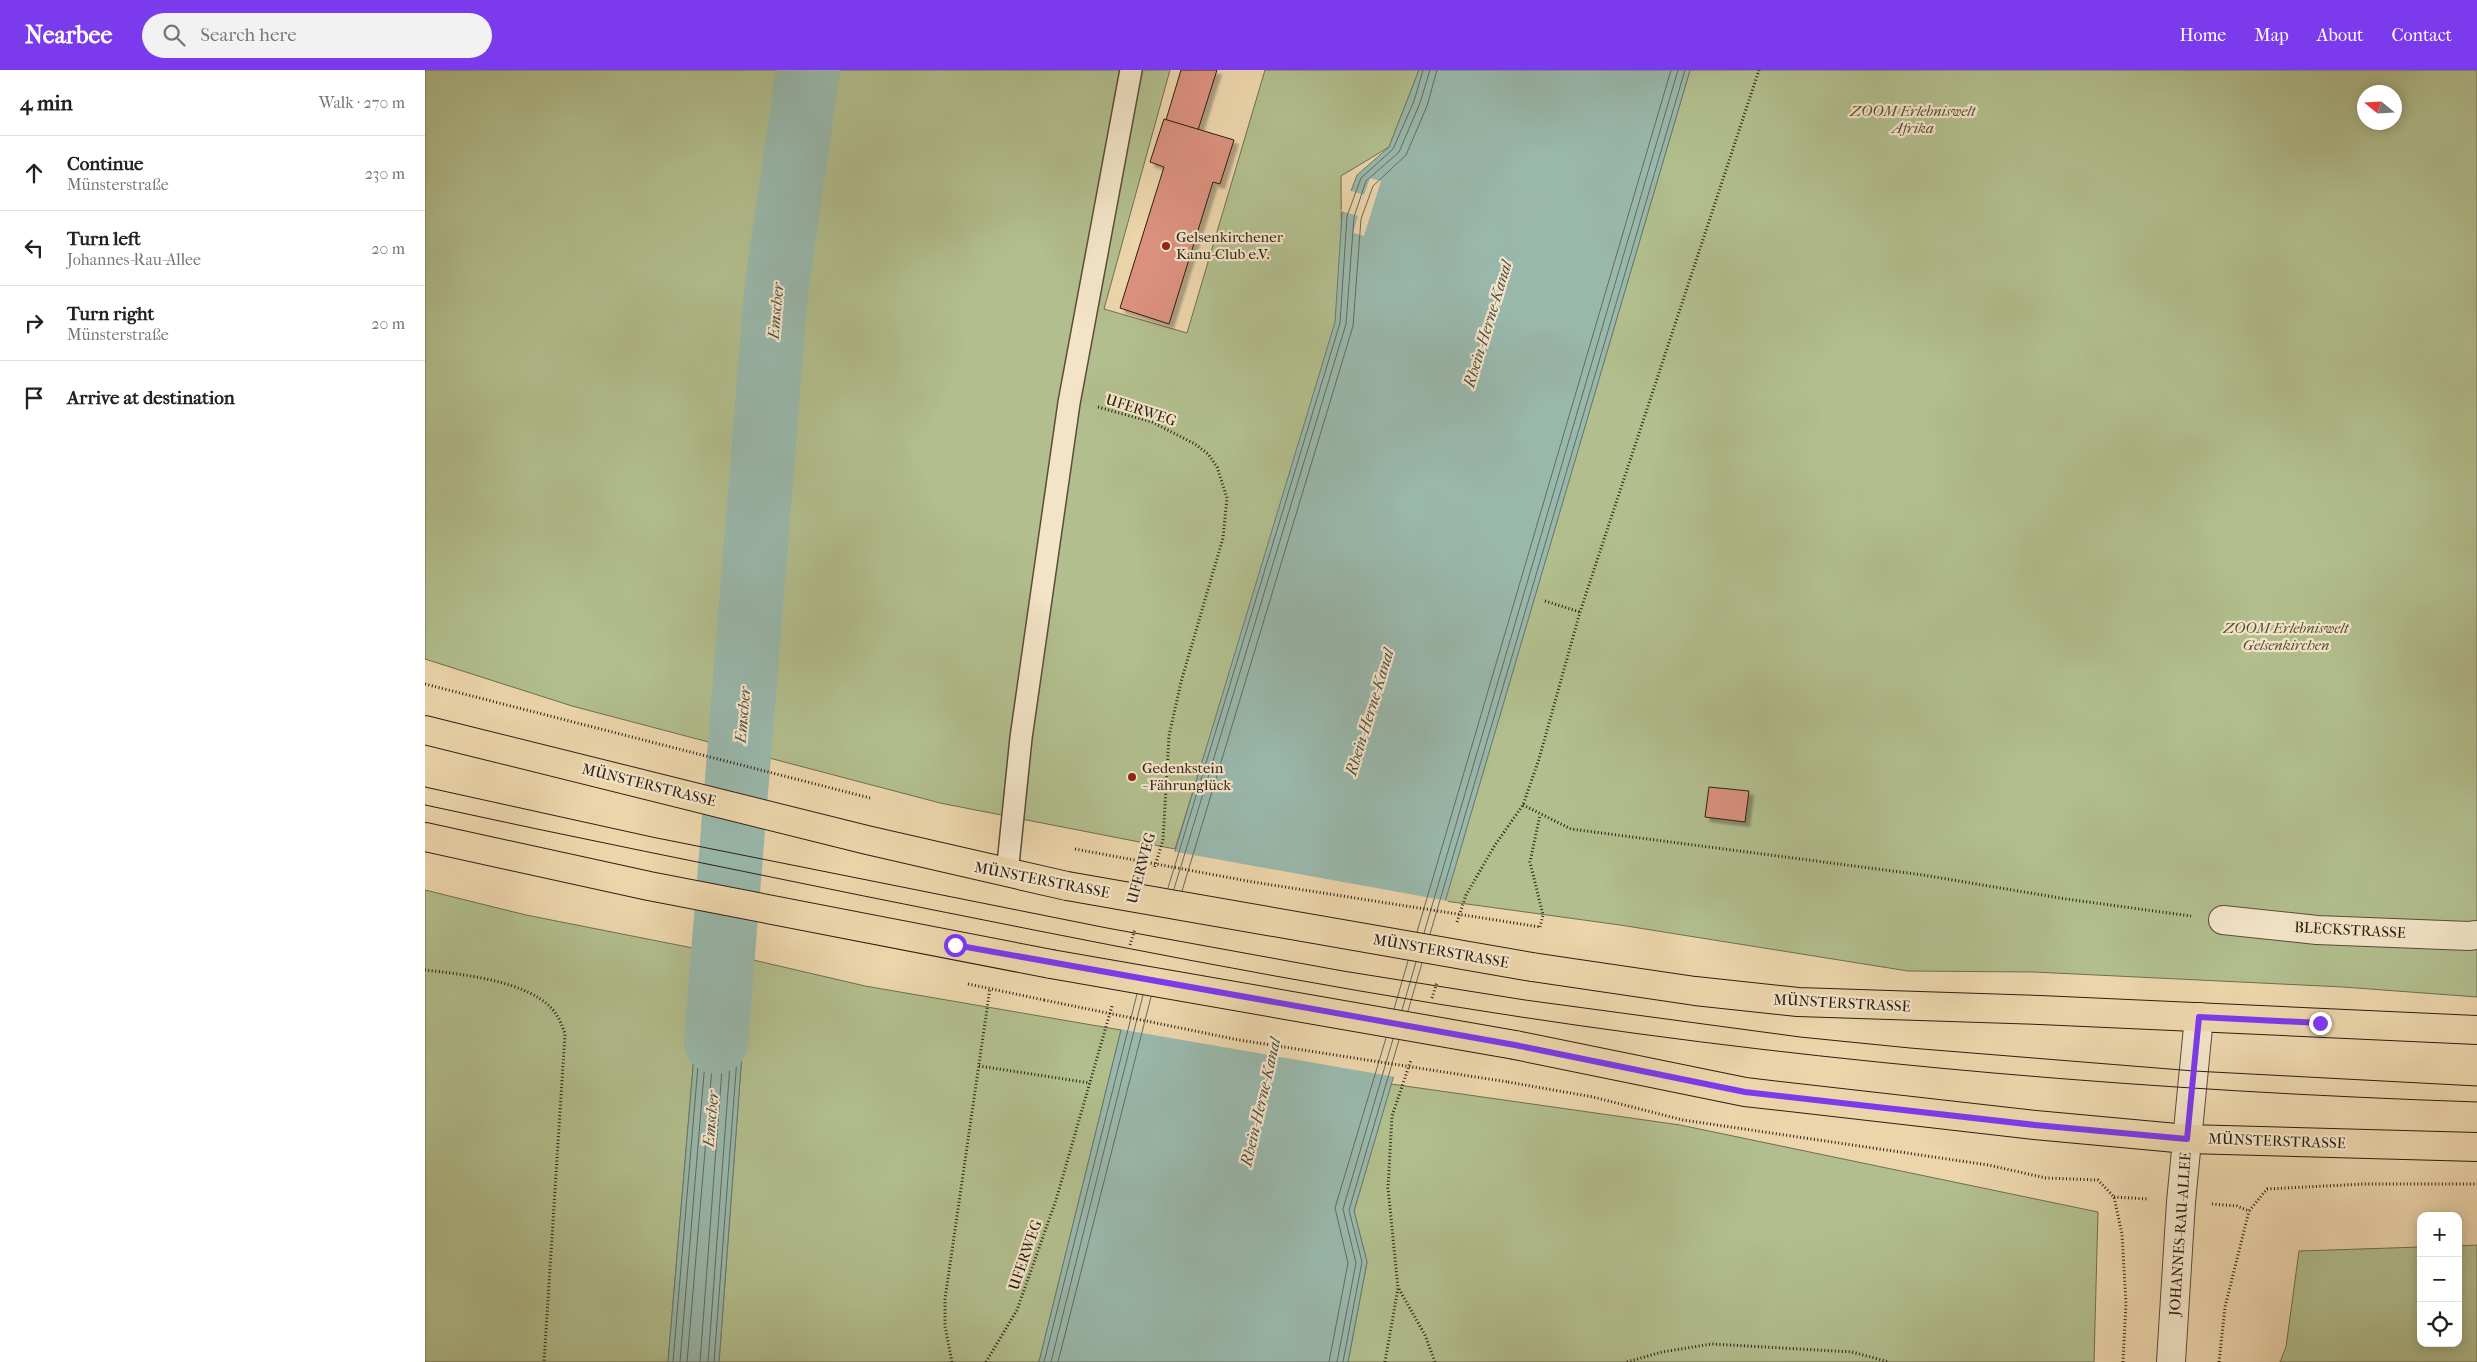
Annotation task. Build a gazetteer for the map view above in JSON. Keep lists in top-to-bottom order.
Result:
{
  "streets": {
    "main road": ["MÜNSTERSTRASSE"],
    "street": ["BLECKSTRASSE", "JOHANNES-RAU-ALLEE"],
    "path": ["UFERWEG"]
  },
  "crossings": [
    ["MÜNSTERSTRASSE", "JOHANNES-RAU-ALLEE"]
  ],
  "water": ["Emscher", "Rhein-Herne-Kanal"],
  "parks": ["ZOOM Erlebniswelt Afrika", "ZOOM Erlebniswelt Gelsenkirchen"],
  "places": ["Gelsenkirchener Kanu-Club e.V.", "Gedenkstein - Fährunglück"],
  "north": "left",
  "page": {
    "header": "Nearbee",
    "search": "Search here",
    "nav": [
      "Home",
      "Map",
      "About",
      "Contact"
    ],
    "heading": ["4 min", "Walk · 270 m"],
    "list": [
      ["Continue", "Münsterstraße", "230 m"],
      ["Turn left", "Johannes-Rau-Allee", "20 m"],
      ["Turn right", "Münsterstraße", "20 m"],
      "Arrive at destination"
    ],
    "map_buttons": ["+", "−"]
  }
}
